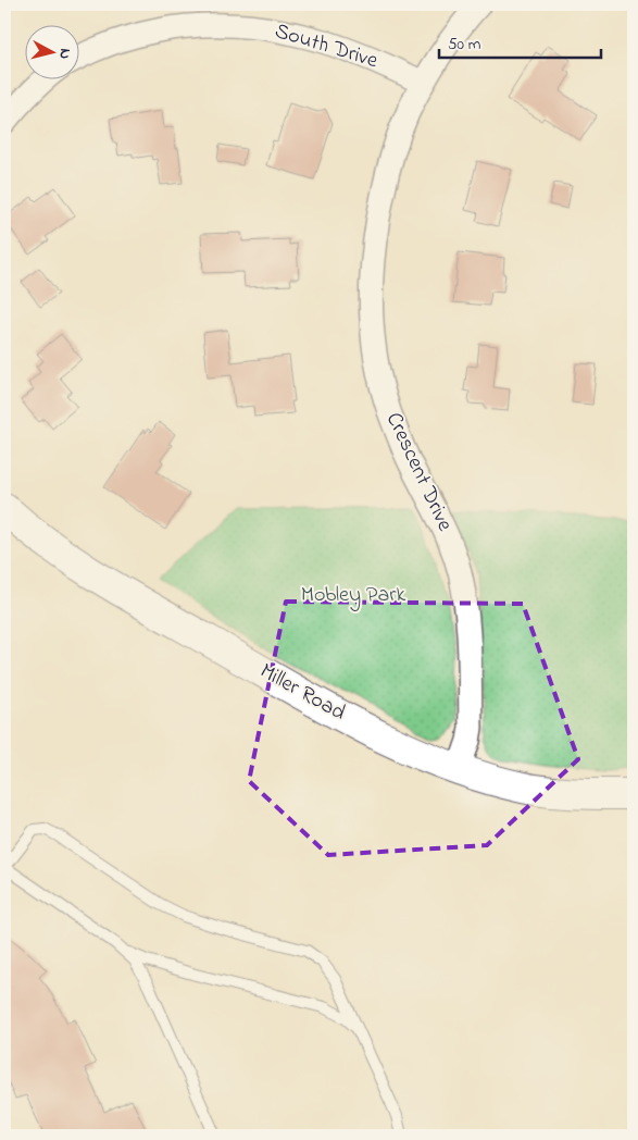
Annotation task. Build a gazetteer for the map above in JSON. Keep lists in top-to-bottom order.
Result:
{
  "streets": {
    "main road": ["Miller Road"],
    "street": ["South Drive", "Crescent Drive"]
  },
  "crossings": [
    ["South Drive", "Crescent Drive"],
    ["Crescent Drive", "Miller Road"]
  ],
  "parks": ["Mobley Park"],
  "scale_bar": "50 m",
  "north": "right"
}
